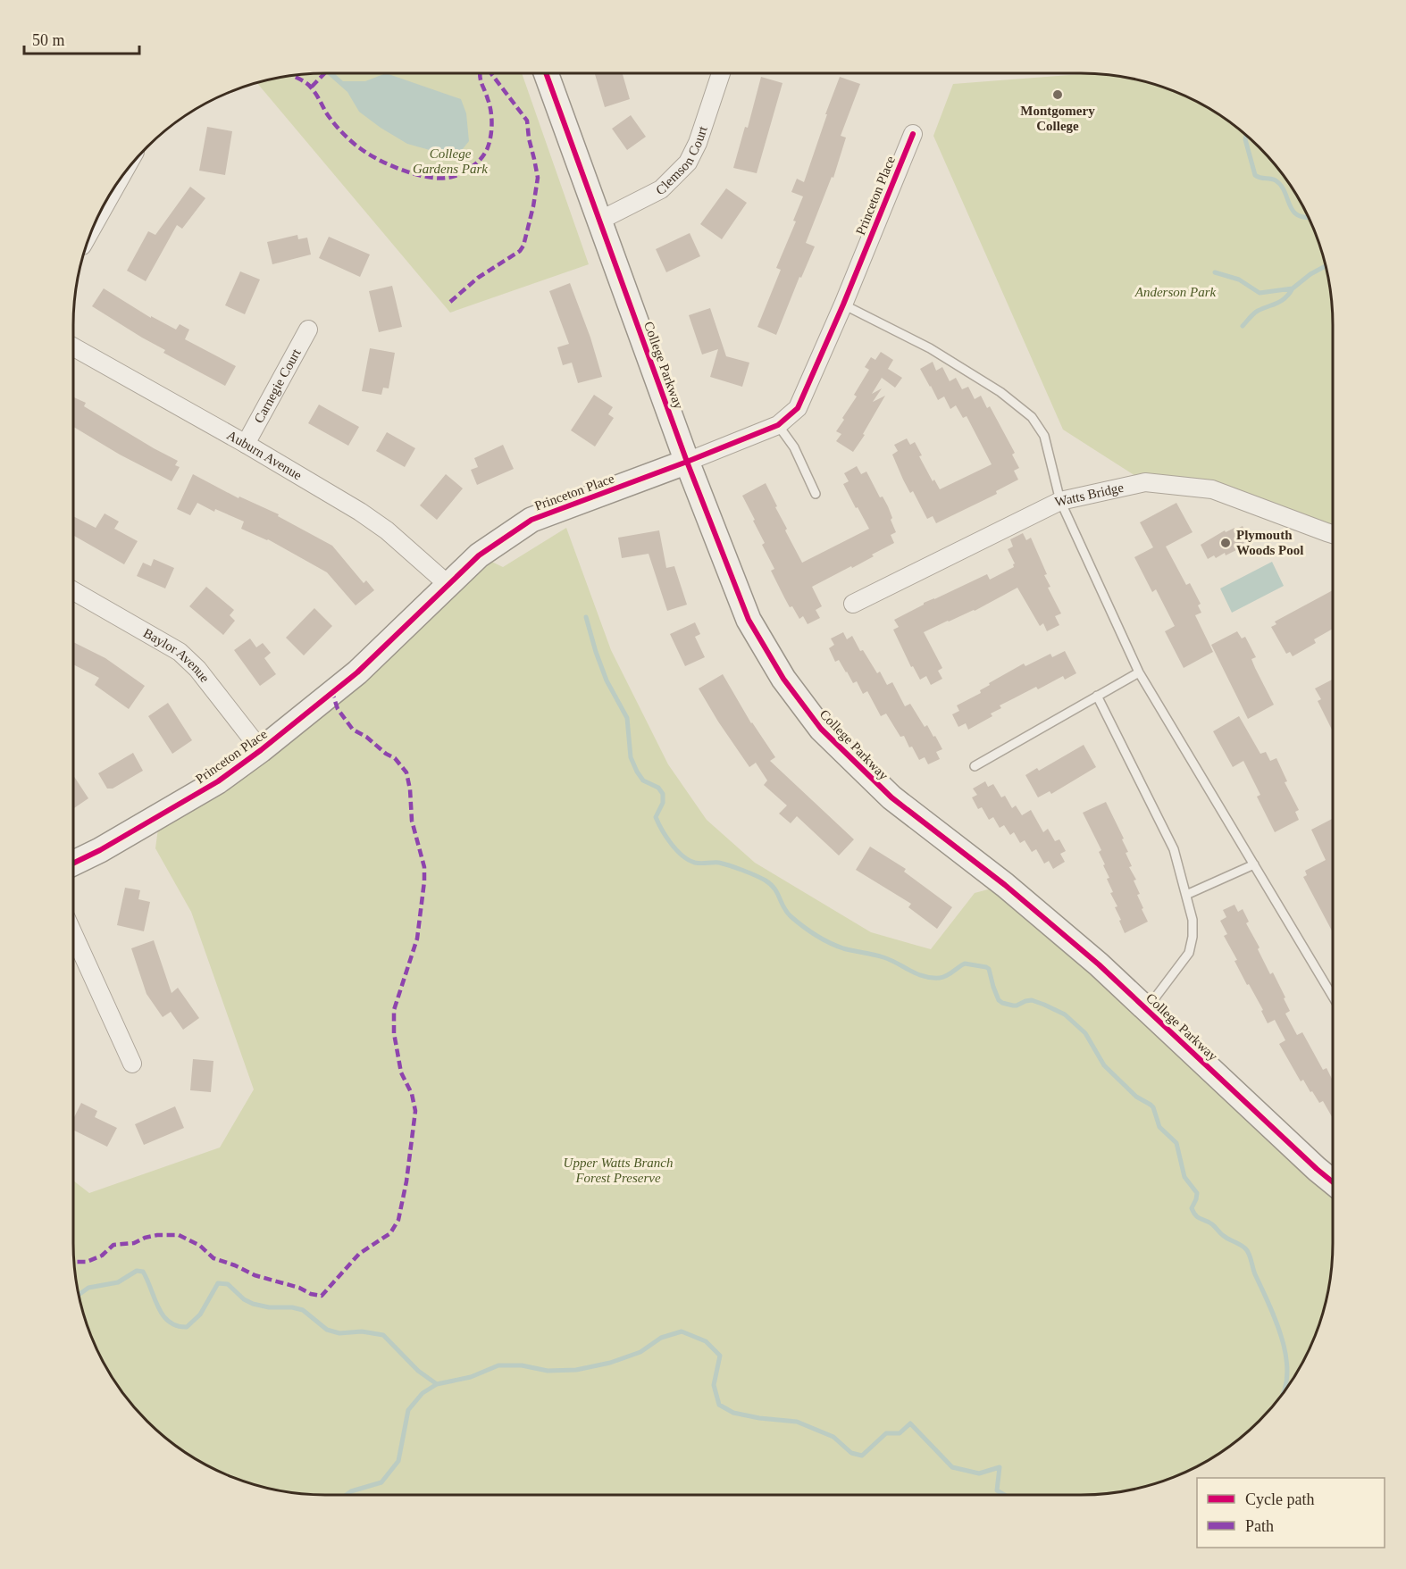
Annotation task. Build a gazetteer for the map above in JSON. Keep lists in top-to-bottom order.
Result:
{
  "streets": {
    "street": [
      "Clemson Court",
      "Princeton Place",
      "College Parkway",
      "Carnegie Court",
      "Auburn Avenue",
      "Watts Bridge",
      "Baylor Avenue"
    ]
  },
  "crossings": [
    ["Clemson Court", "College Parkway"],
    ["Princeton Place", "College Parkway"],
    ["Princeton Place", "Auburn Avenue"],
    ["Princeton Place", "Baylor Avenue"],
    ["Carnegie Court", "Auburn Avenue"]
  ],
  "parks": ["College Gardens Park", "Anderson Park", "Upper Watts Branch Forest Preserve"],
  "places": ["Montgomery College", "Plymouth Woods Pool"],
  "legend": ["Cycle path", "Path"],
  "scale_bar": "50 m"
}
